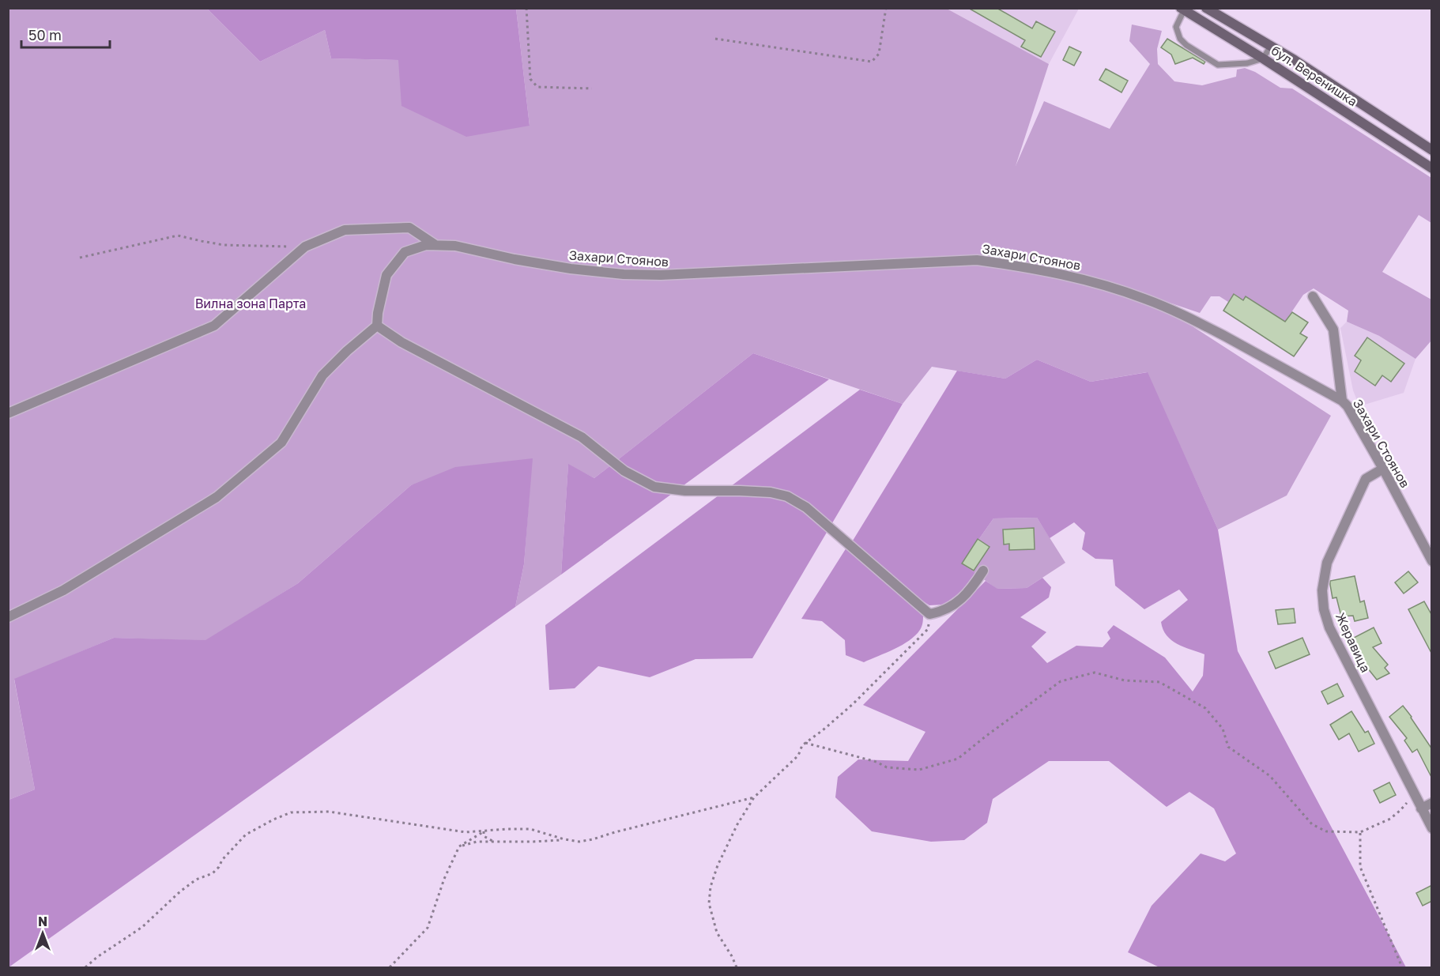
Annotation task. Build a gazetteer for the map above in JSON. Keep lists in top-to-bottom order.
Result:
{
  "streets": {
    "main road": ["бул. Веренишка"],
    "street": ["Захари Стоянов", "Жеравица"]
  },
  "crossings": [
    ["Захари Стоянов", "Жеравица"]
  ],
  "parks": ["Вилна зона Парта"],
  "scale_bar": "50 m",
  "north": "top"
}
